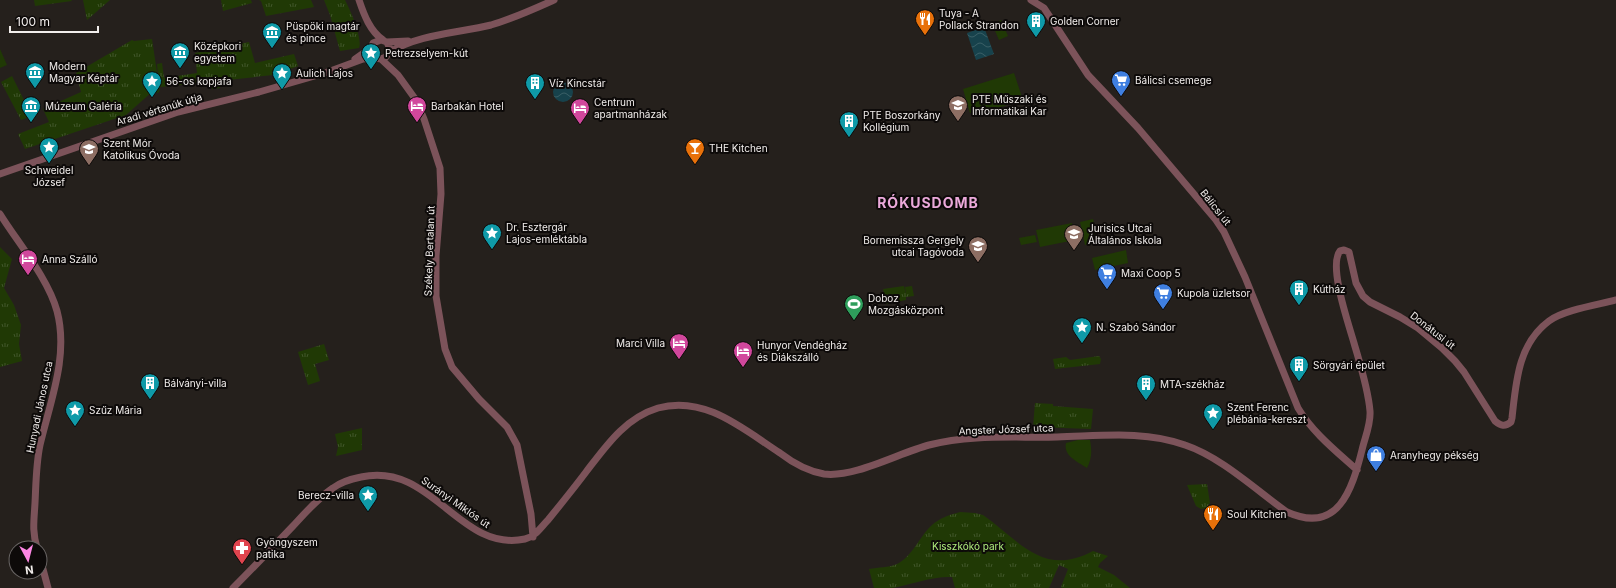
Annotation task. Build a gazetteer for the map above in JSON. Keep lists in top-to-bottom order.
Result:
{
  "streets": {
    "street": [
      "Aradi vértanúk útja",
      "Bálicsi út",
      "Székely Bertalan út",
      "Donátusi út",
      "Hunyadi János utca",
      "Angster József utca",
      "Surányi Miklós út"
    ]
  },
  "crossings": [
    ["Bálicsi út", "Donátusi út"],
    ["Bálicsi út", "Angster József utca"],
    ["Székely Bertalan út", "Angster József utca"],
    ["Székely Bertalan út", "Surányi Miklós út"],
    ["Donátusi út", "Angster József utca"],
    ["Angster József utca", "Surányi Miklós út"]
  ],
  "districts": ["RÓKUSDOMB"],
  "parks": ["Kisszkókó park"],
  "places": {
    "restaurant": ["Tuya - A Pollack Strandon", "Soul Kitchen"],
    "building": [
      "Golden Corner",
      "Víz Kincstár",
      "PTE Boszorkány Kollégium",
      "Kútház",
      "Sörgyári épület",
      "Bálványi-villa",
      "MTA-székház"
    ],
    "museum": [
      "Püspöki magtár és pince",
      "Középkori egyetem",
      "Modern Magyar Képtár",
      "Múzeum Galéria"
    ],
    "place": [
      "Petrezselyem-kút",
      "Aulich Lajos",
      "56-os kopjafa",
      "Schweidel József",
      "Dr. Esztergár Lajos-emléktábla",
      "N. Szabó Sándor",
      "Szűz Mária",
      "Szent Ferenc plébánia-kereszt",
      "Berecz-villa"
    ],
    "supermarket": ["Bálicsi csemege", "Maxi Coop 5", "Kupola üzletsor"],
    "school or university": [
      "PTE Műszaki és Informatikai Kar",
      "Szent Mór Katolikus Óvoda",
      "Jurisics Utcai Általános Iskola",
      "Bornemissza Gergely utcai Tagóvoda"
    ],
    "hotel": [
      "Barbakán Hotel",
      "Centrum apartmanházak",
      "Anna Szálló",
      "Marci Villa",
      "Hunyor Vendégház és Diákszálló"
    ],
    "bar": ["THE Kitchen"],
    "sports": ["Doboz Mozgásközpont"],
    "shop": ["Aranyhegy pékség"],
    "pharmacy": ["Gyöngyszem patika"]
  },
  "scale_bar": "100 m",
  "north": "bottom"
}
